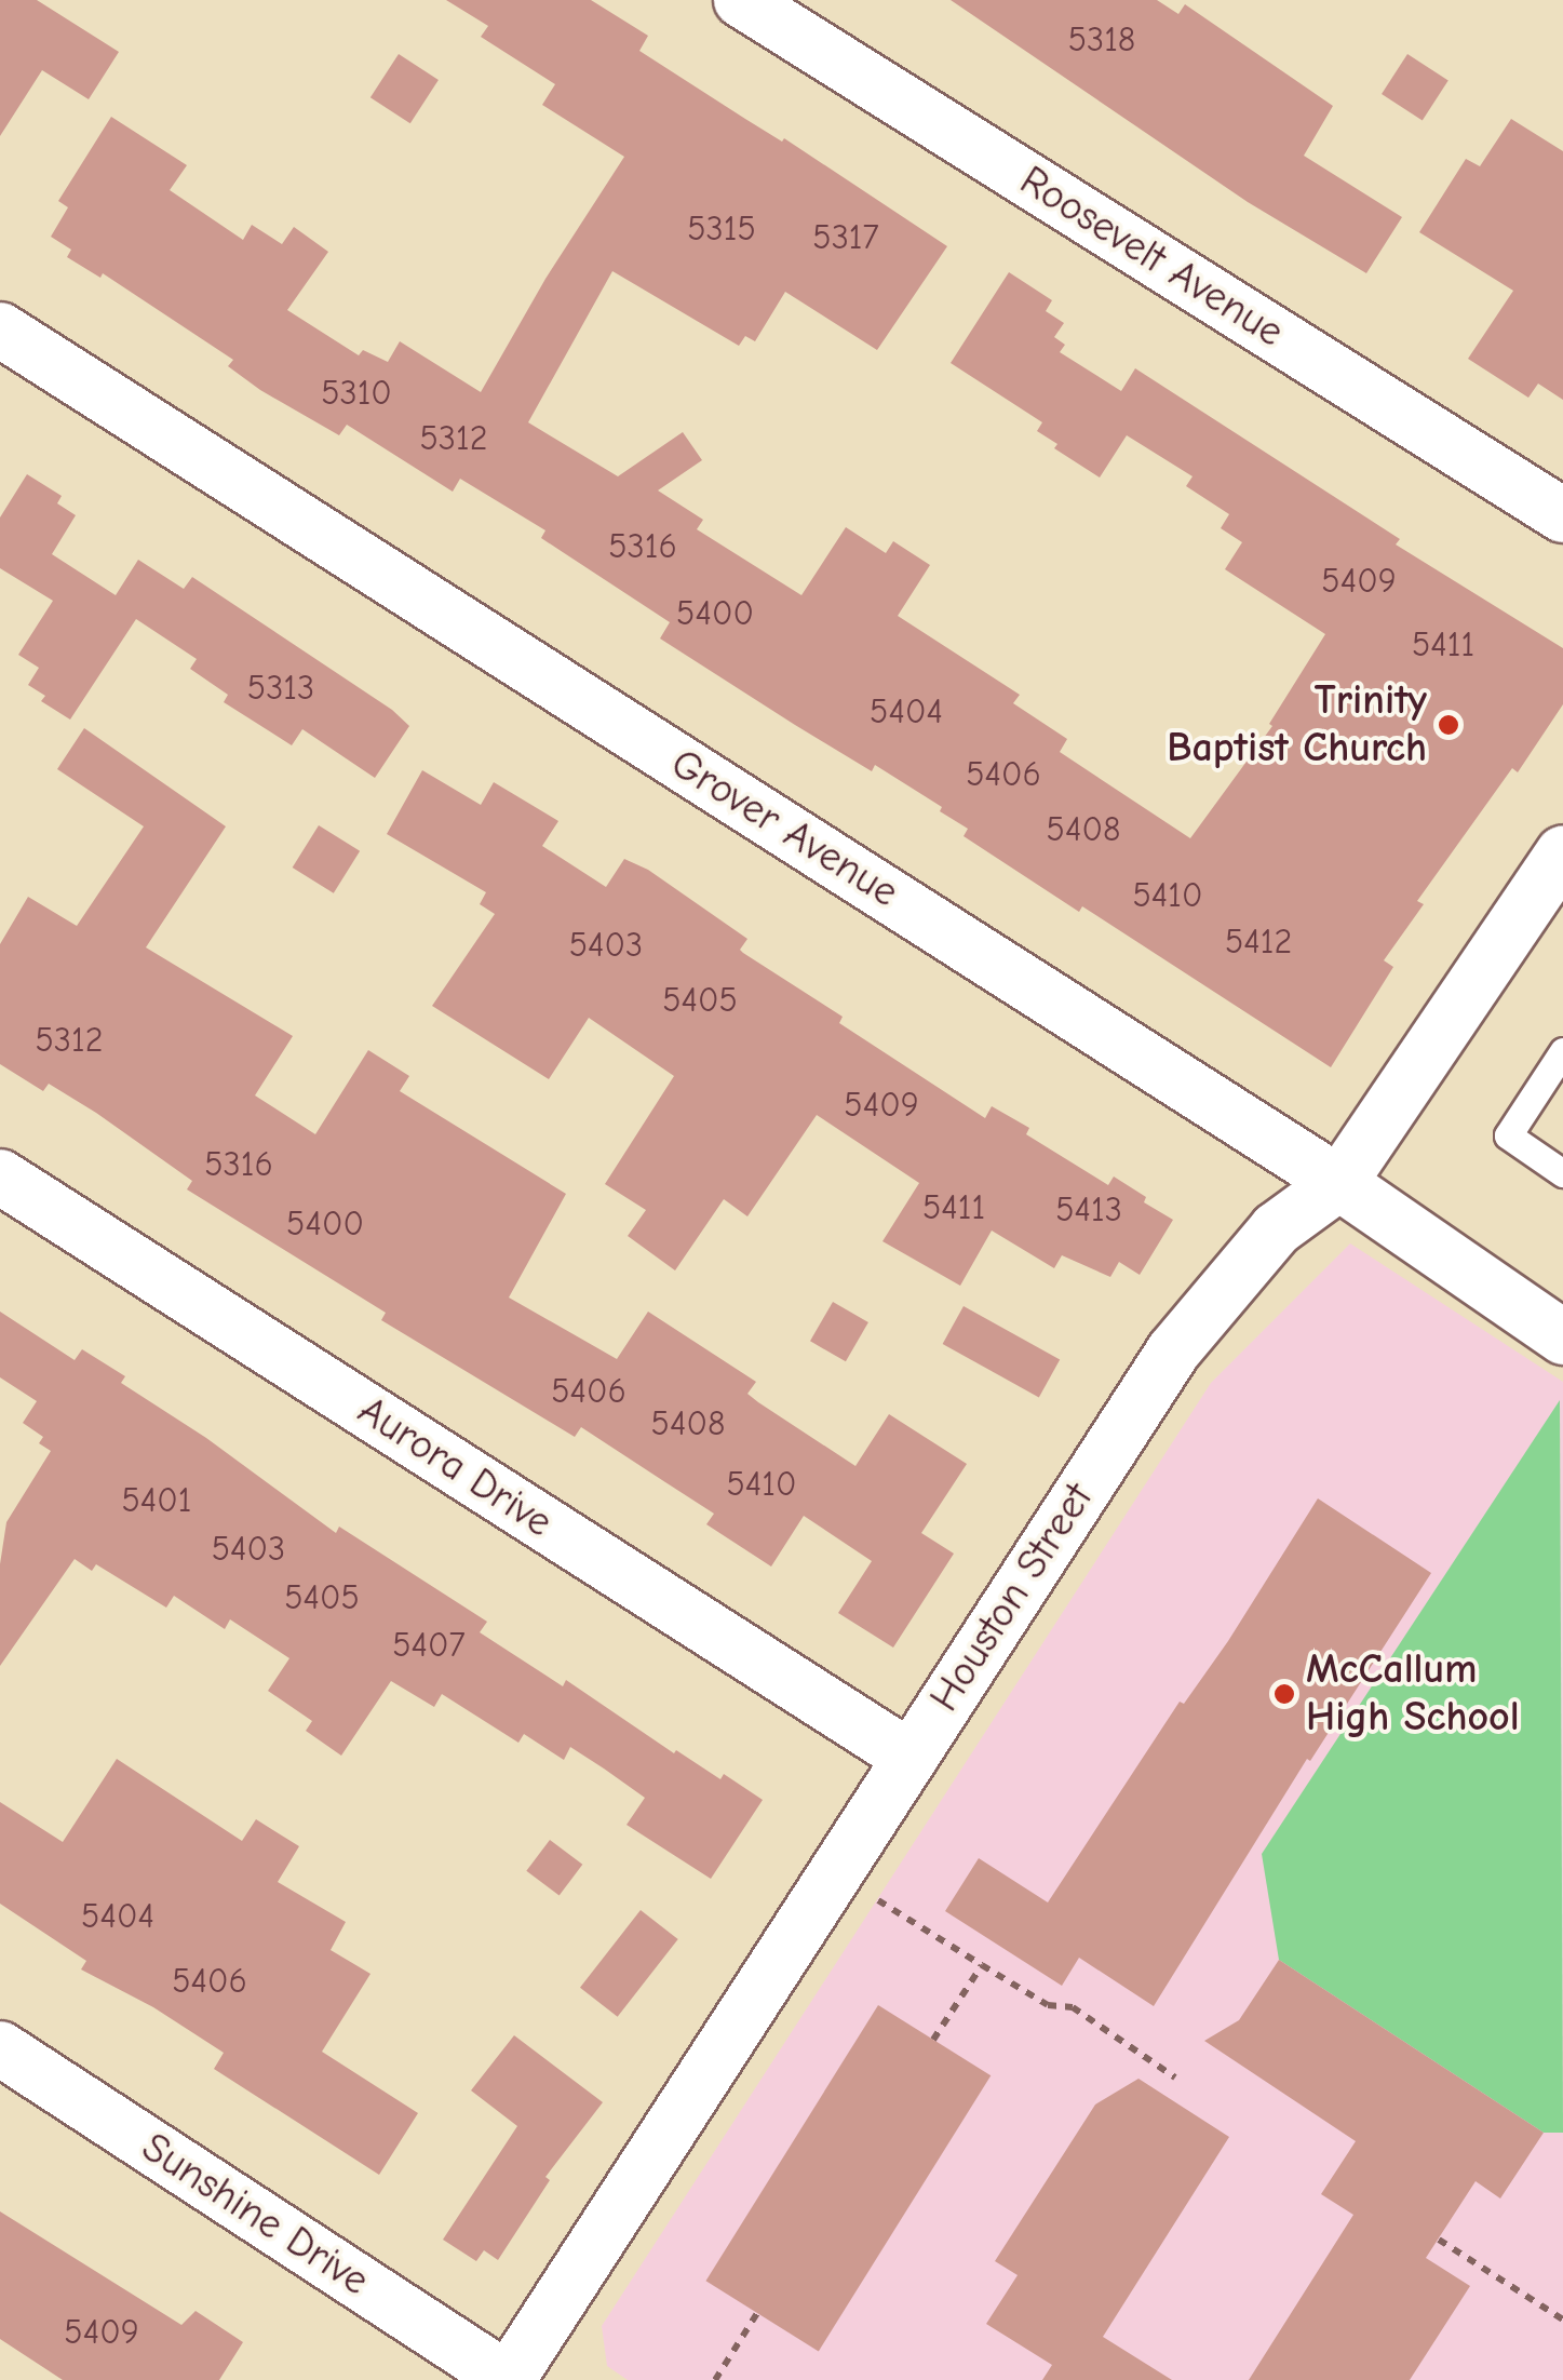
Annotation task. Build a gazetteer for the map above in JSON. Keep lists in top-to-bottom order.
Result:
{
  "streets": {
    "street": [
      "Roosevelt Avenue",
      "Grover Avenue",
      "Aurora Drive",
      "Houston Street",
      "Sunshine Drive"
    ]
  },
  "crossings": [
    ["Grover Avenue", "Houston Street"],
    ["Aurora Drive", "Houston Street"],
    ["Houston Street", "Sunshine Drive"]
  ],
  "places": ["Trinity Baptist Church", "McCallum High School"],
  "house_numbers": [
    "5318",
    "5315",
    "5317",
    "5310",
    "5312",
    "5316",
    "5409",
    "5400",
    "5411",
    "5313",
    "5404",
    "5406",
    "5408",
    "5410",
    "5412",
    "5403",
    "5405",
    "5312",
    "5409",
    "5316",
    "5411",
    "5413",
    "5400",
    "5406",
    "5408",
    "5410",
    "5401",
    "5403",
    "5405",
    "5407",
    "5404",
    "5406",
    "5409"
  ]
}
